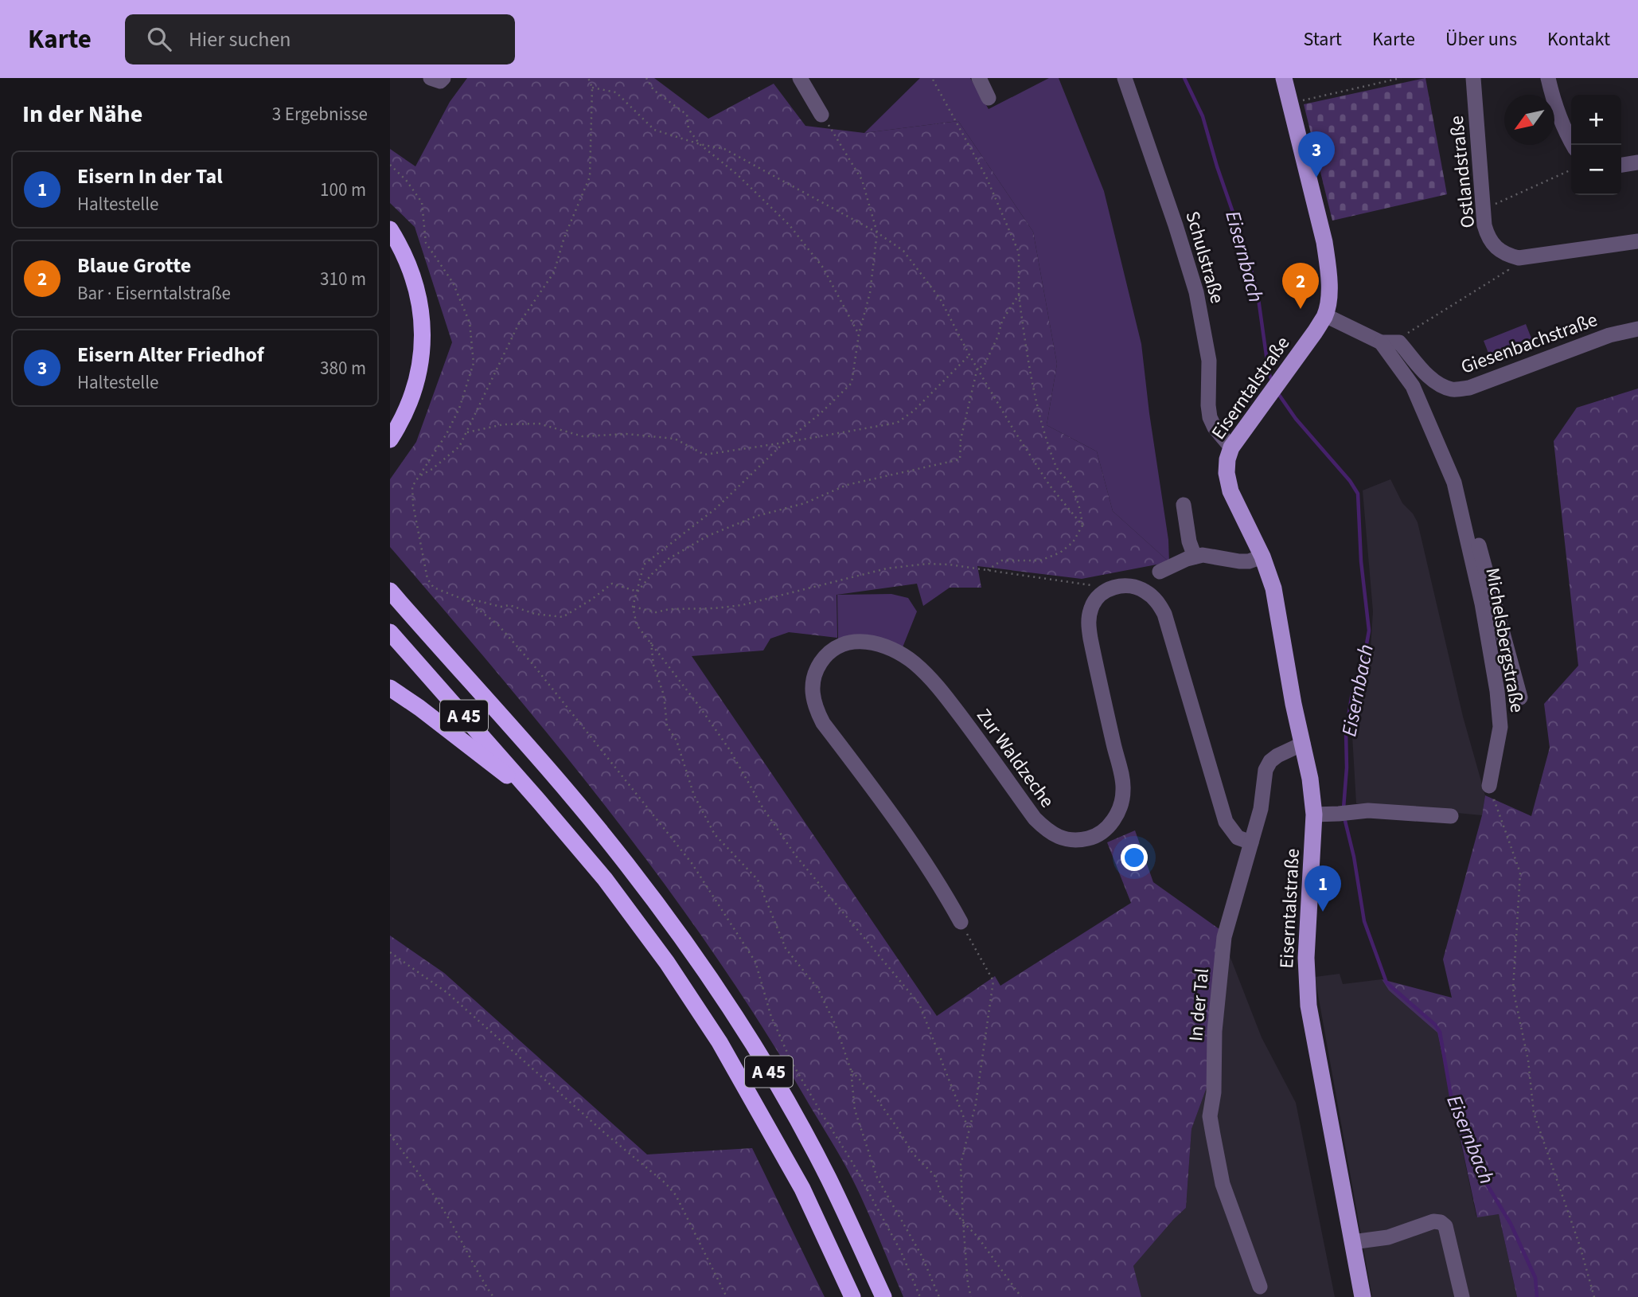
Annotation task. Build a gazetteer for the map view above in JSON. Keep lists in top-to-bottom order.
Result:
{
  "streets": {
    "highway": ["A 45"],
    "main road": ["Eiserntalstraße"],
    "street": [
      "Ostlandstraße",
      "Schulstraße",
      "Giesenbachstraße",
      "Michelsbergstraße",
      "Zur Waldzeche",
      "In der Tal"
    ]
  },
  "crossings": [
    ["Schulstraße", "Eiserntalstraße"],
    ["Eiserntalstraße", "In der Tal"]
  ],
  "water": ["Eisernbach"],
  "north": "bottom left",
  "page": {
    "header": "Karte",
    "search": "Hier suchen",
    "nav": [
      "Start",
      "Karte",
      "Über uns",
      "Kontakt"
    ],
    "heading": ["In der Nähe", "3 Ergebnisse"],
    "map_buttons": ["+", "−"],
    "pins": ["3", "2", "1"],
    "list": [
      {
        "mark": "1",
        "name": "Eisern In der Tal",
        "note": "Haltestelle",
        "value": "100 m"
      },
      {
        "mark": "2",
        "name": "Blaue Grotte",
        "note": "Bar · Eiserntalstraße",
        "value": "310 m"
      },
      {
        "mark": "3",
        "name": "Eisern Alter Friedhof",
        "note": "Haltestelle",
        "value": "380 m"
      }
    ]
  }
}
